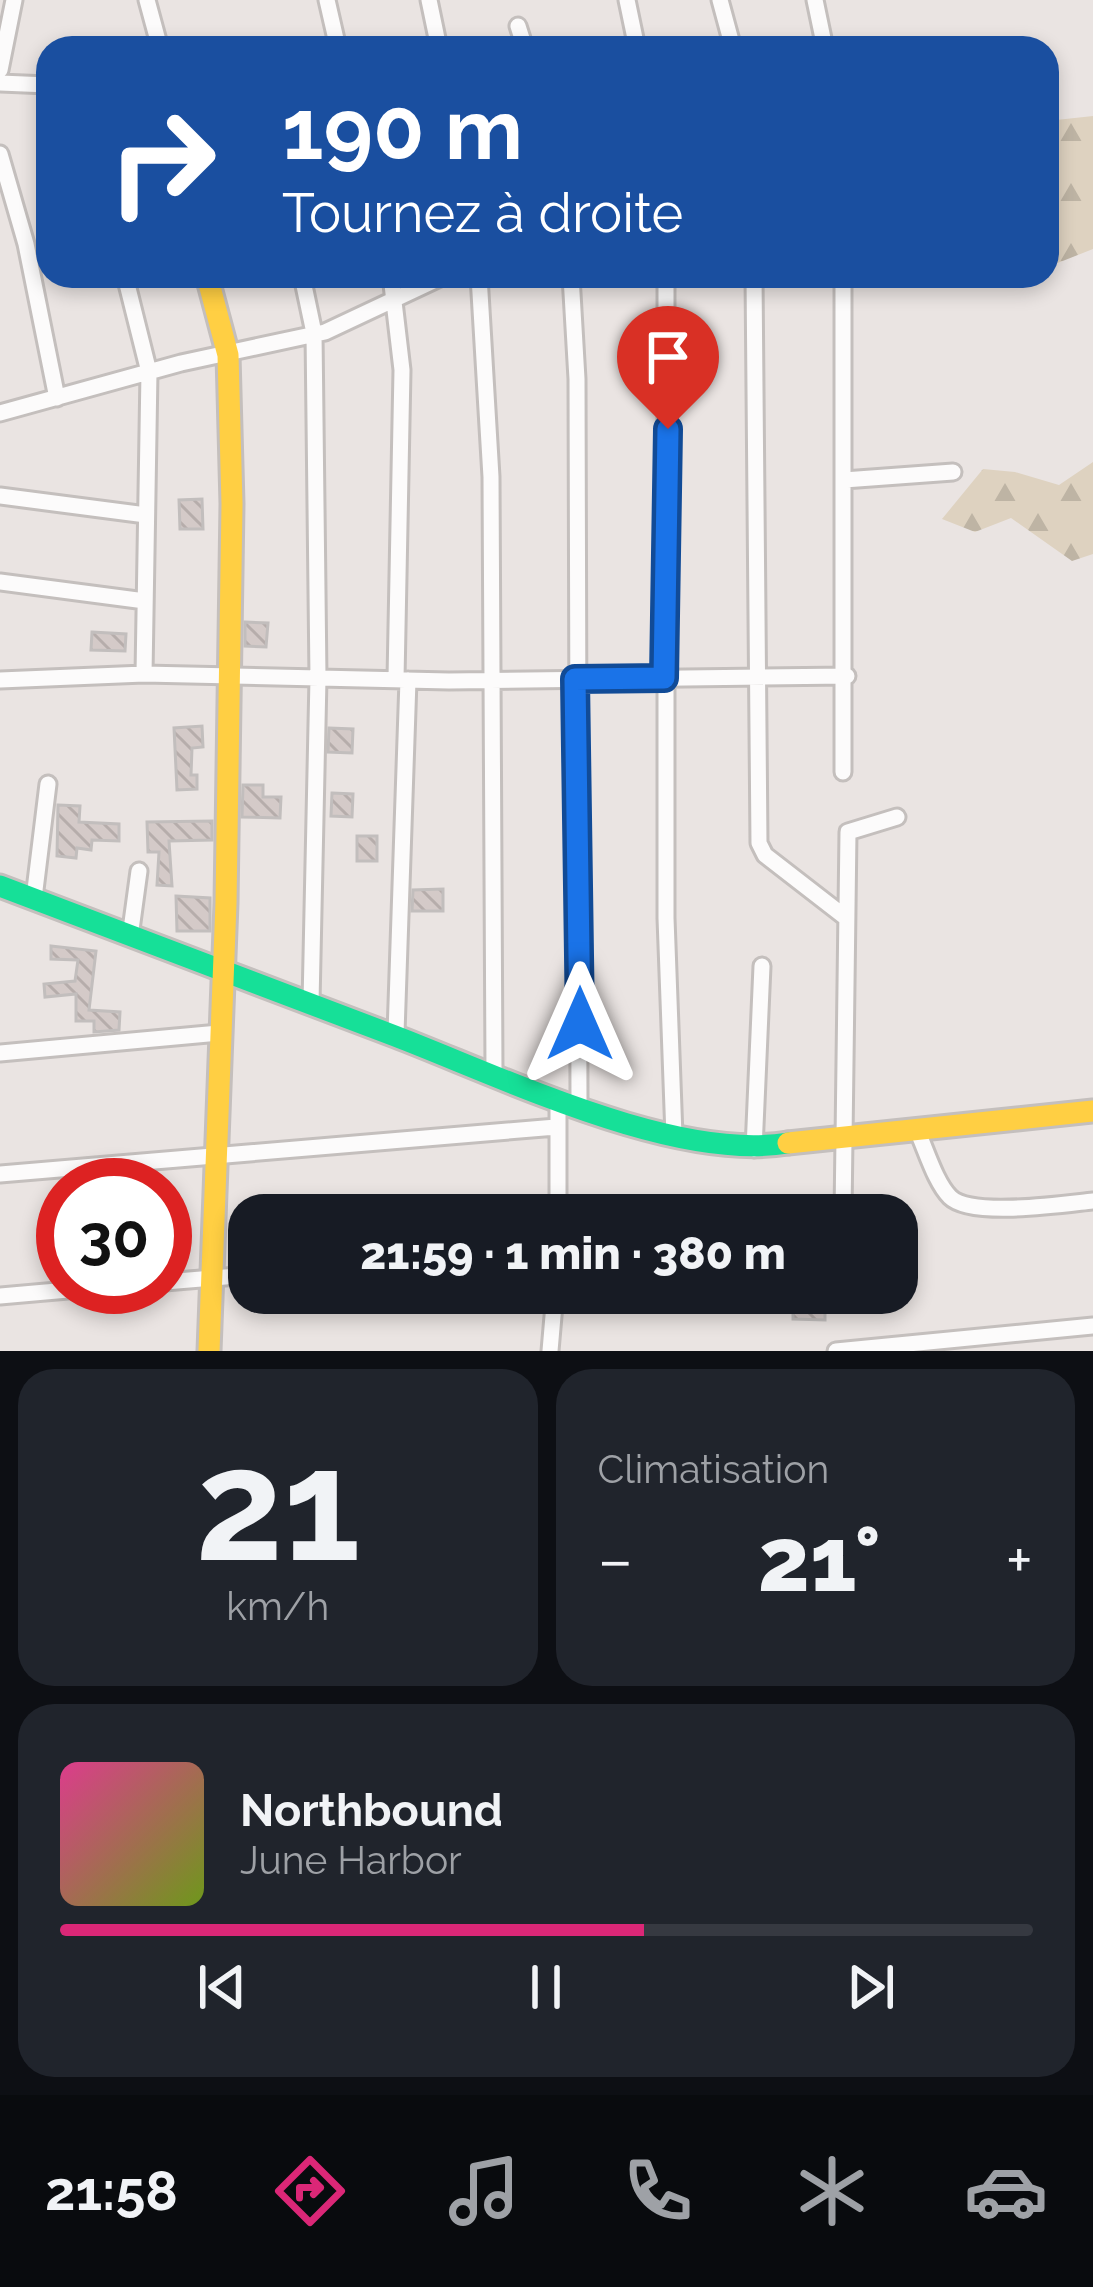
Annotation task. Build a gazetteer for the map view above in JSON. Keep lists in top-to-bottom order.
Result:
{
  "page": {
    "turn": ["190 m", "Tournez à droite"],
    "limit": "30",
    "trip": "21:59 · 1 min · 380 m",
    "tile": [
      ["21", "km/h"],
      "Climatisation"
    ],
    "heat": ["−", "21°", "+"],
    "song": ["Northbound", "June Harbor"],
    "tabs": "21:58"
  }
}
